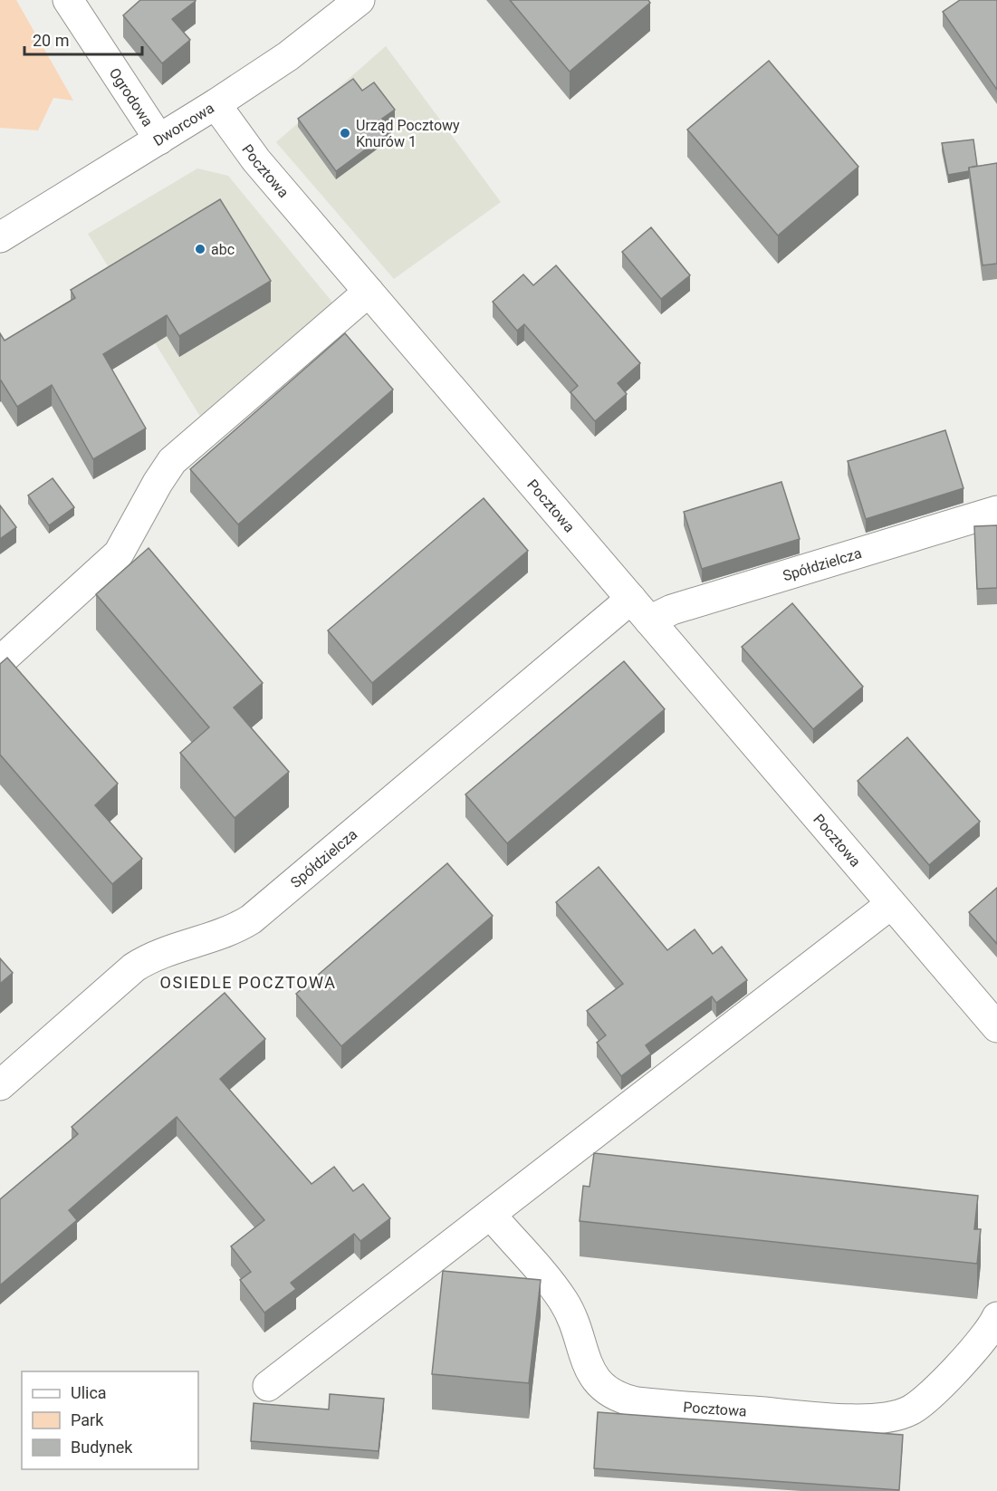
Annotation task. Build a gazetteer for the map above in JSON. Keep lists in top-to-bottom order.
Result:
{
  "streets": {
    "street": [
      "Ogrodowa",
      "Dworcowa",
      "Pocztowa",
      "Spółdzielcza"
    ]
  },
  "crossings": [
    ["Ogrodowa", "Dworcowa"],
    ["Dworcowa", "Pocztowa"],
    ["Pocztowa", "Spółdzielcza"]
  ],
  "districts": ["OSIEDLE POCZTOWA"],
  "places": ["Urząd Pocztowy Knurów 1", "abc"],
  "legend": ["Ulica", "Park", "Budynek"],
  "scale_bar": "20 m"
}
